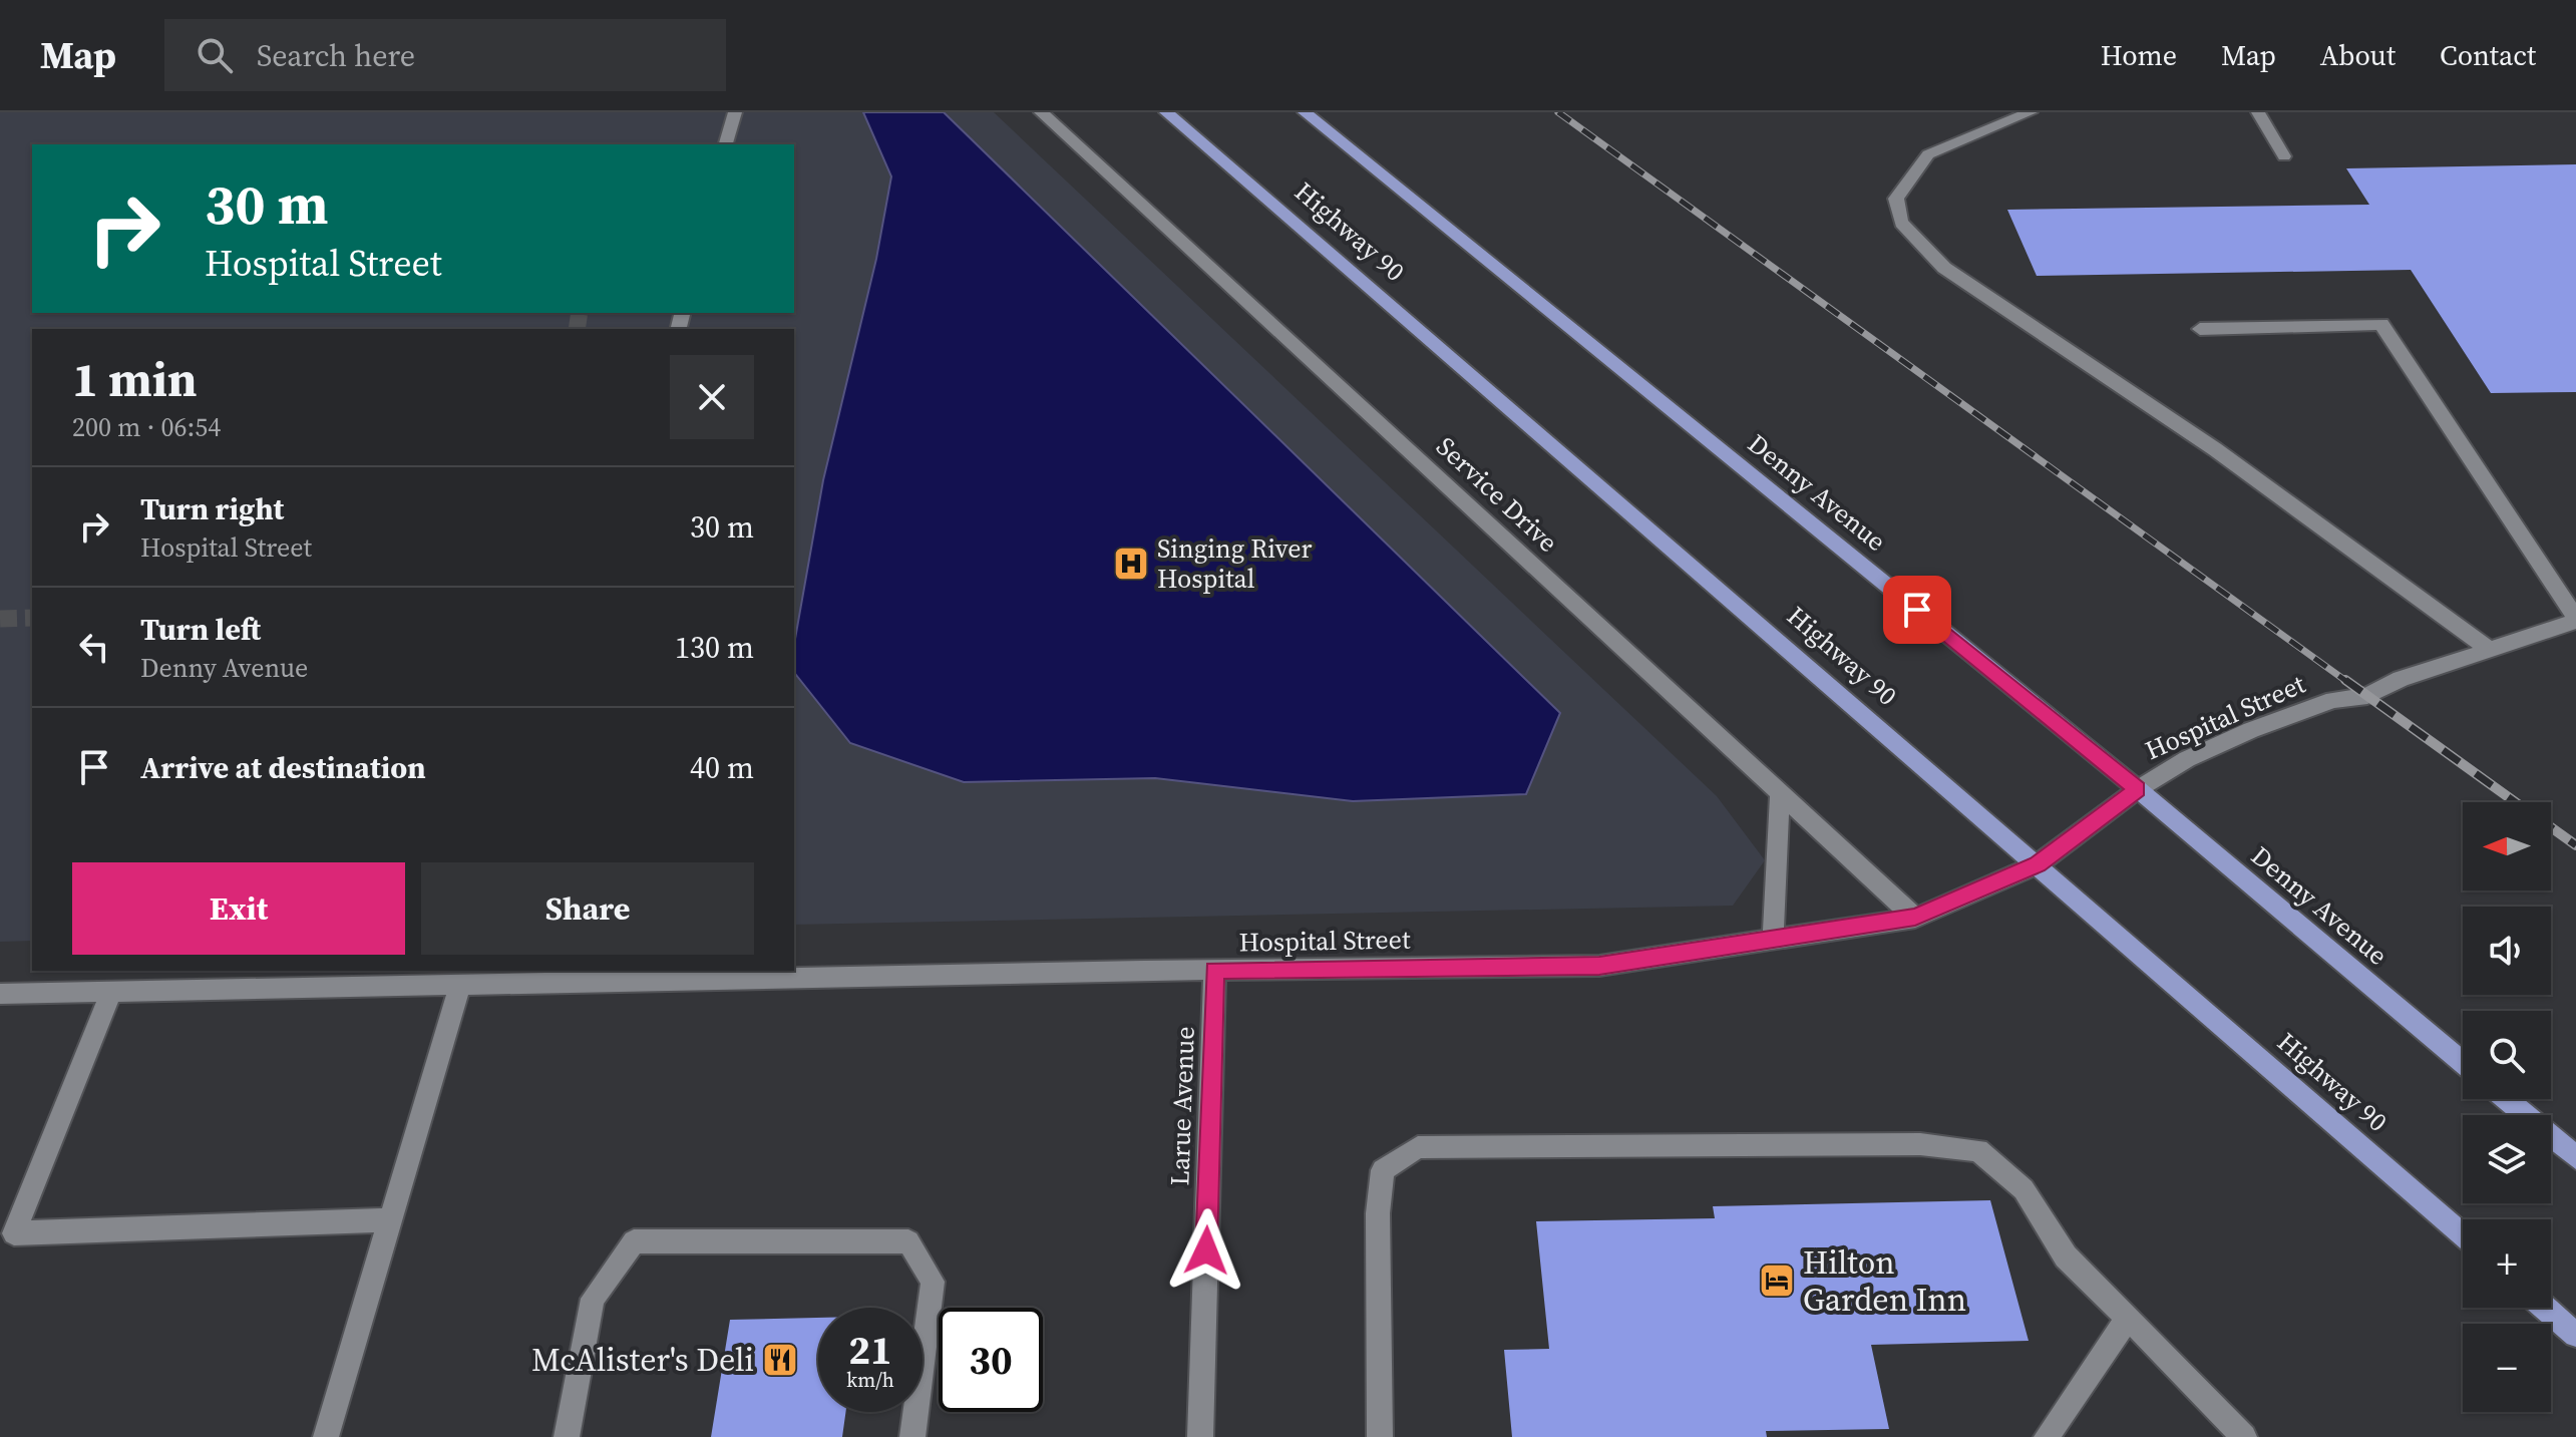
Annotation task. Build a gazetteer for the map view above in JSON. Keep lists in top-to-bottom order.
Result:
{
  "streets": {
    "main road": ["Highway 90", "Denny Avenue"],
    "street": ["Service Drive", "Hospital Street", "Larue Avenue"]
  },
  "crossings": [
    ["Highway 90", "Hospital Street"],
    ["Denny Avenue", "Hospital Street"],
    ["Service Drive", "Hospital Street"],
    ["Hospital Street", "Larue Avenue"]
  ],
  "places": {
    "hospital": ["Singing River Hospital"],
    "hotel": ["Hilton Garden Inn"],
    "restaurant": ["McAlister's Deli"]
  },
  "north": "left",
  "page": {
    "header": "Map",
    "search": "Search here",
    "nav": [
      "Home",
      "Map",
      "About",
      "Contact"
    ],
    "turn": ["30 m", "Hospital Street"],
    "heading": ["1 min", "200 m · 06:54"],
    "list": [
      {
        "name": "Turn right",
        "note": "Hospital Street",
        "value": "30 m"
      },
      {
        "name": "Turn left",
        "note": "Denny Avenue",
        "value": "130 m"
      },
      {
        "name": "Arrive at destination",
        "value": "40 m"
      }
    ],
    "map_buttons": ["+", "−"],
    "buttons": ["Exit", "Share"],
    "speed": "21 km/h",
    "limit": "30"
  }
}
